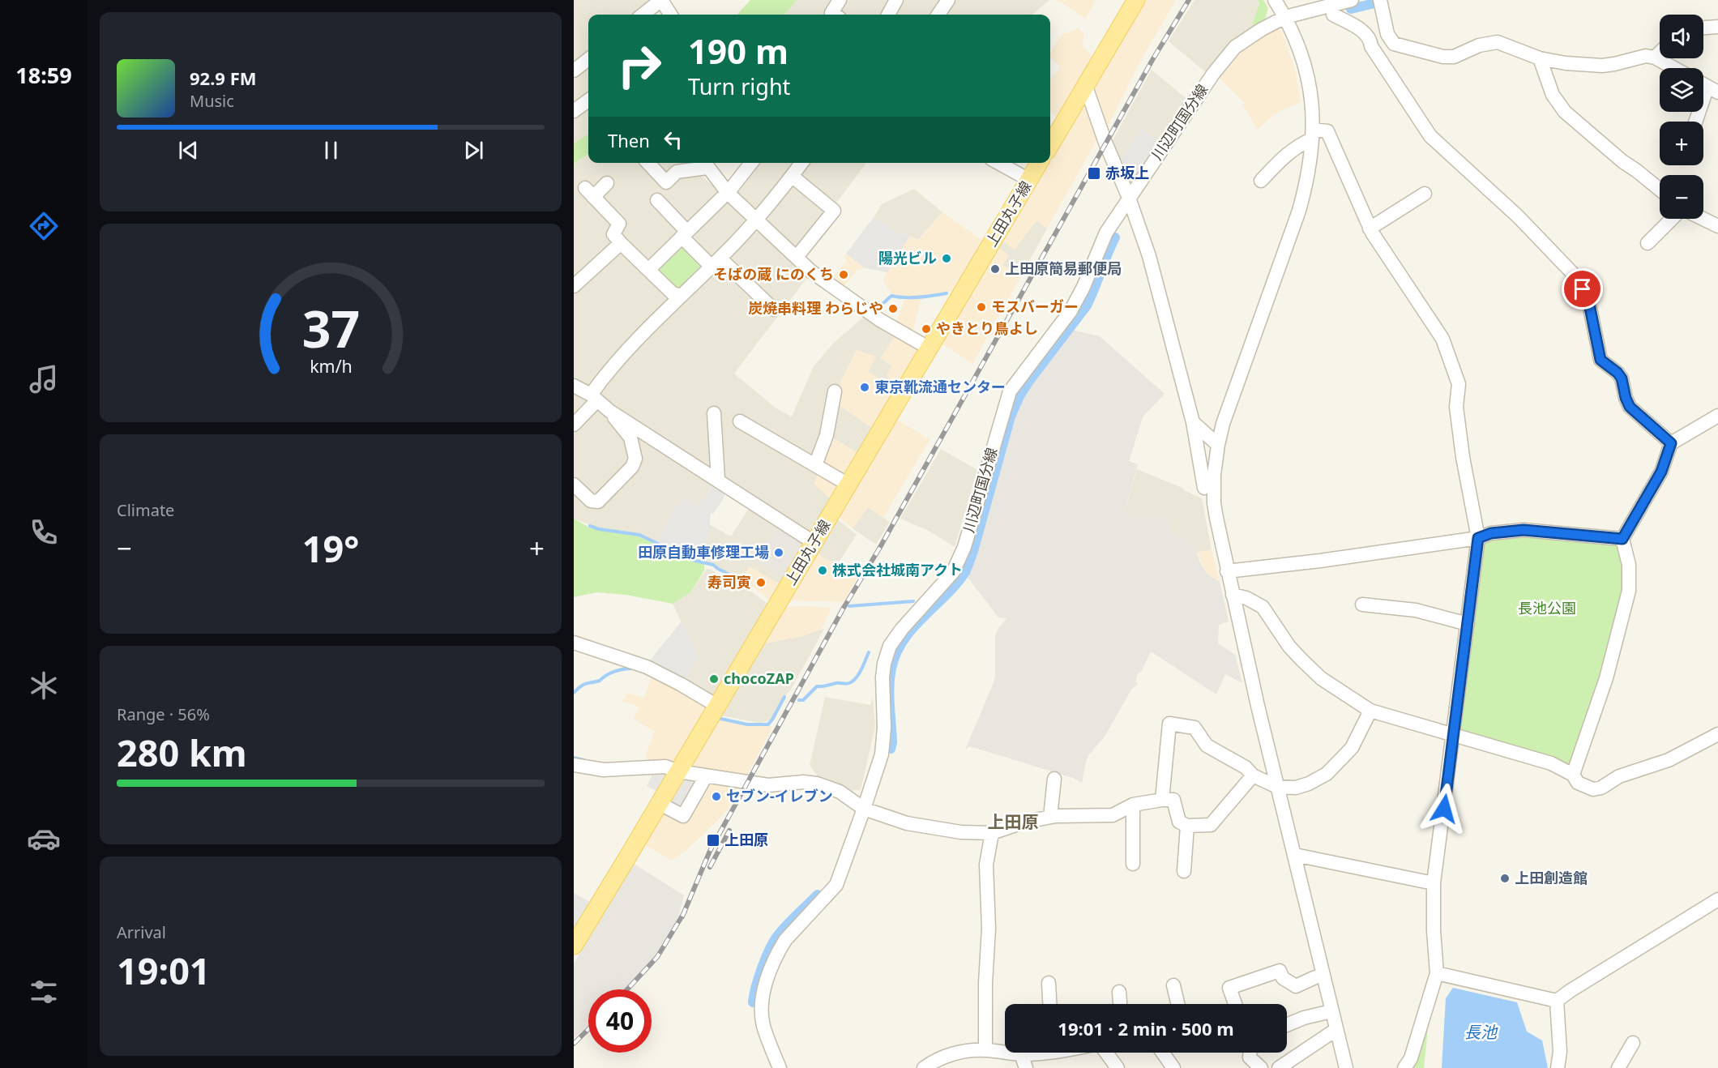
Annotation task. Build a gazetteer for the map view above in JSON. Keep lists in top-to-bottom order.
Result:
{
  "streets": {
    "main road": ["上田丸子線"],
    "street": ["川辺町国分線"]
  },
  "districts": ["上田原"],
  "water": ["長池"],
  "parks": ["長池公園"],
  "places": {
    "transit": ["赤坂上", "上田原"],
    "other": [
      "陽光ビル",
      "上田原簡易郵便局",
      "そばの蔵 にのくち",
      "モスバーガー",
      "炭焼串料理 わらじや",
      "やきとり鳥よし",
      "東京靴流通センター",
      "田原自動車修理工場",
      "株式会社城南アクト",
      "寿司寅",
      "chocoZAP",
      "セブン-イレブン",
      "上田創造館"
    ]
  },
  "page": {
    "tabs": "18:59",
    "map_buttons": ["+", "−"],
    "turn": ["190 m", "Turn right"],
    "song": ["92.9 FM", "Music"],
    "then": "Then",
    "tile": [
      "Climate",
      ["Range · 56%", "280 km"],
      ["Arrival", "19:01"]
    ],
    "heat": ["−", "19°", "+"],
    "limit": "40",
    "trip": "19:01 · 2 min · 500 m",
    "gauge": ["37", "km/h"]
  }
}
